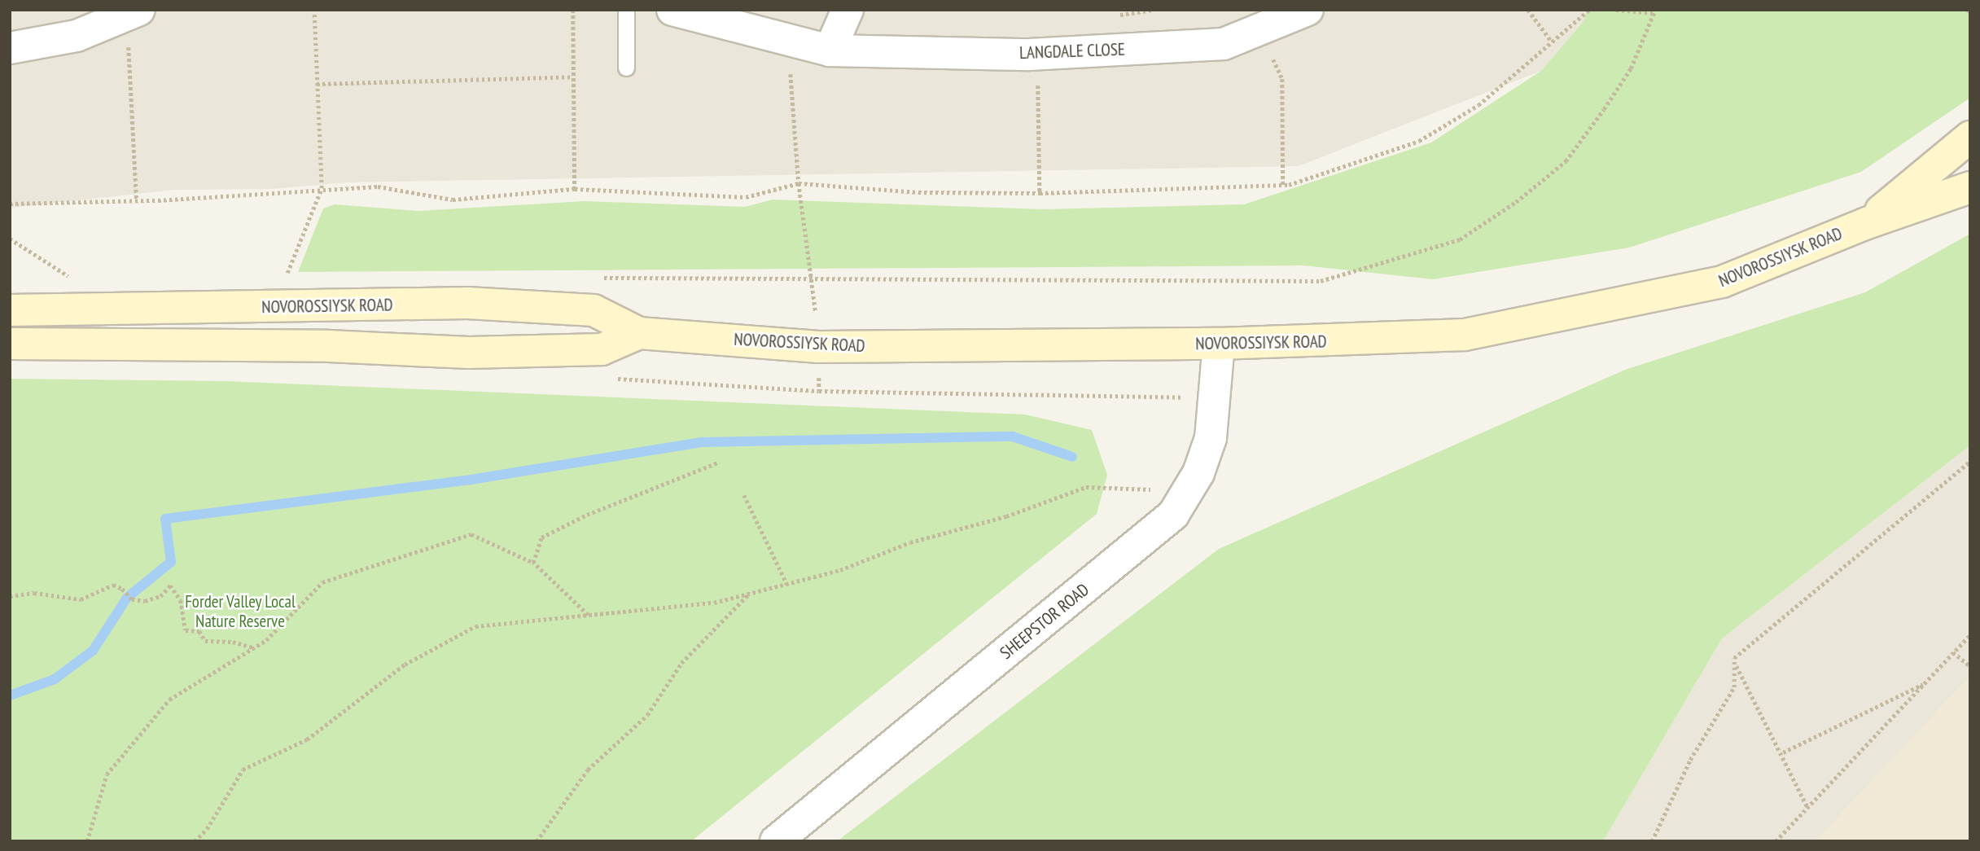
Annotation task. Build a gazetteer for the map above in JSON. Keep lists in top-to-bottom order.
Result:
{
  "streets": {
    "main road": ["NOVOROSSIYSK ROAD"],
    "street": ["LANGDALE CLOSE", "SHEEPSTOR ROAD"]
  },
  "crossings": [
    ["NOVOROSSIYSK ROAD", "SHEEPSTOR ROAD"]
  ],
  "parks": ["Forder Valley Local Nature Reserve"]
}
